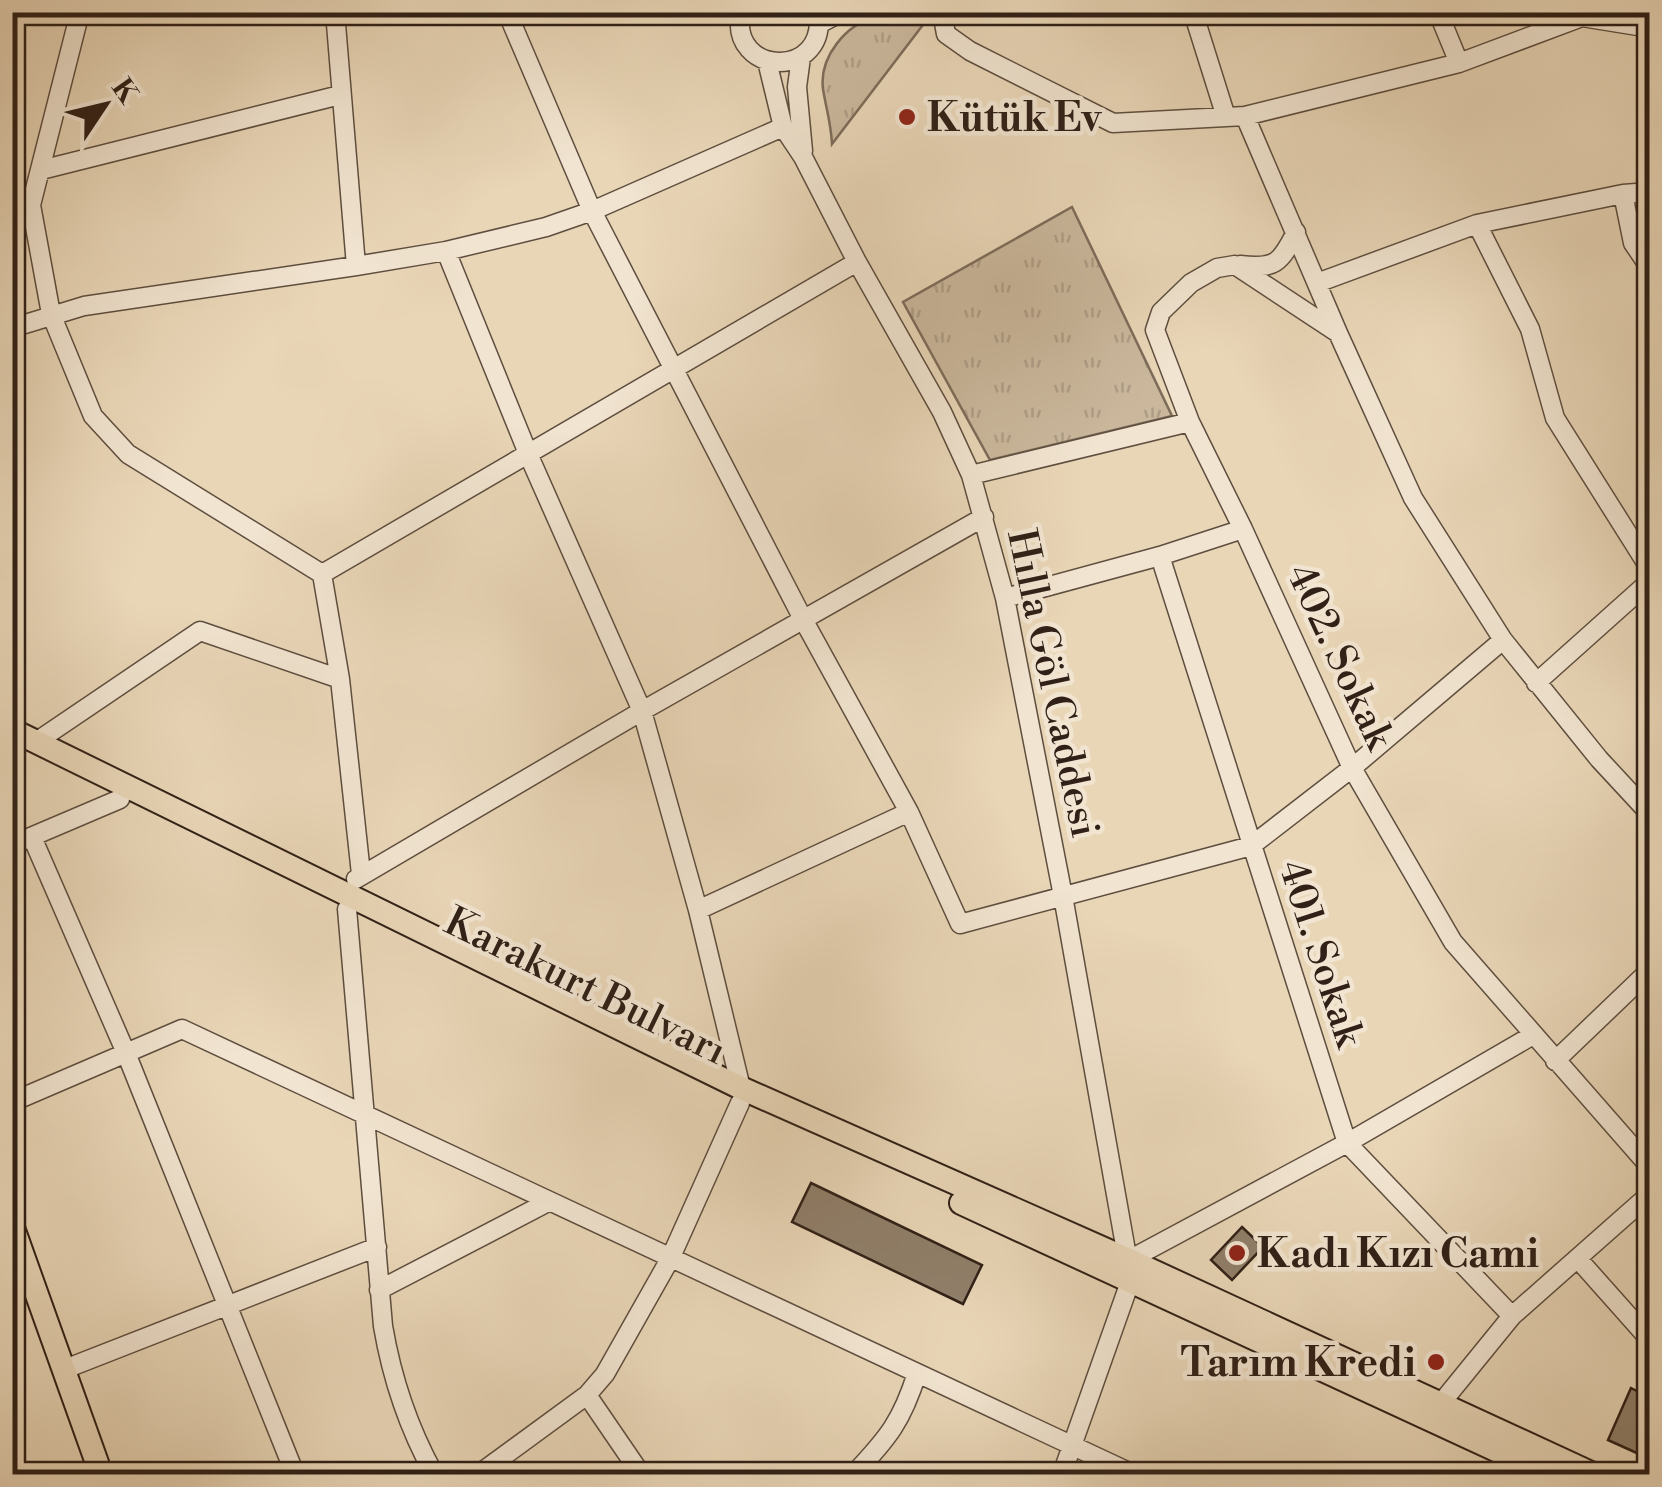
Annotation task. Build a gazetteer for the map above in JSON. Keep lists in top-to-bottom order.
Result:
{
  "streets": {
    "main road": ["Karakurt Bulvarı"],
    "street": ["402. Sokak", "Hılla Göl Caddesi", "401. Sokak"]
  },
  "crossings": [
    ["Hılla Göl Caddesi", "Karakurt Bulvarı"]
  ],
  "places": ["Kütük Ev", "Kadı Kızı Cami", "Tarım Kredi"],
  "north": "top right"
}
